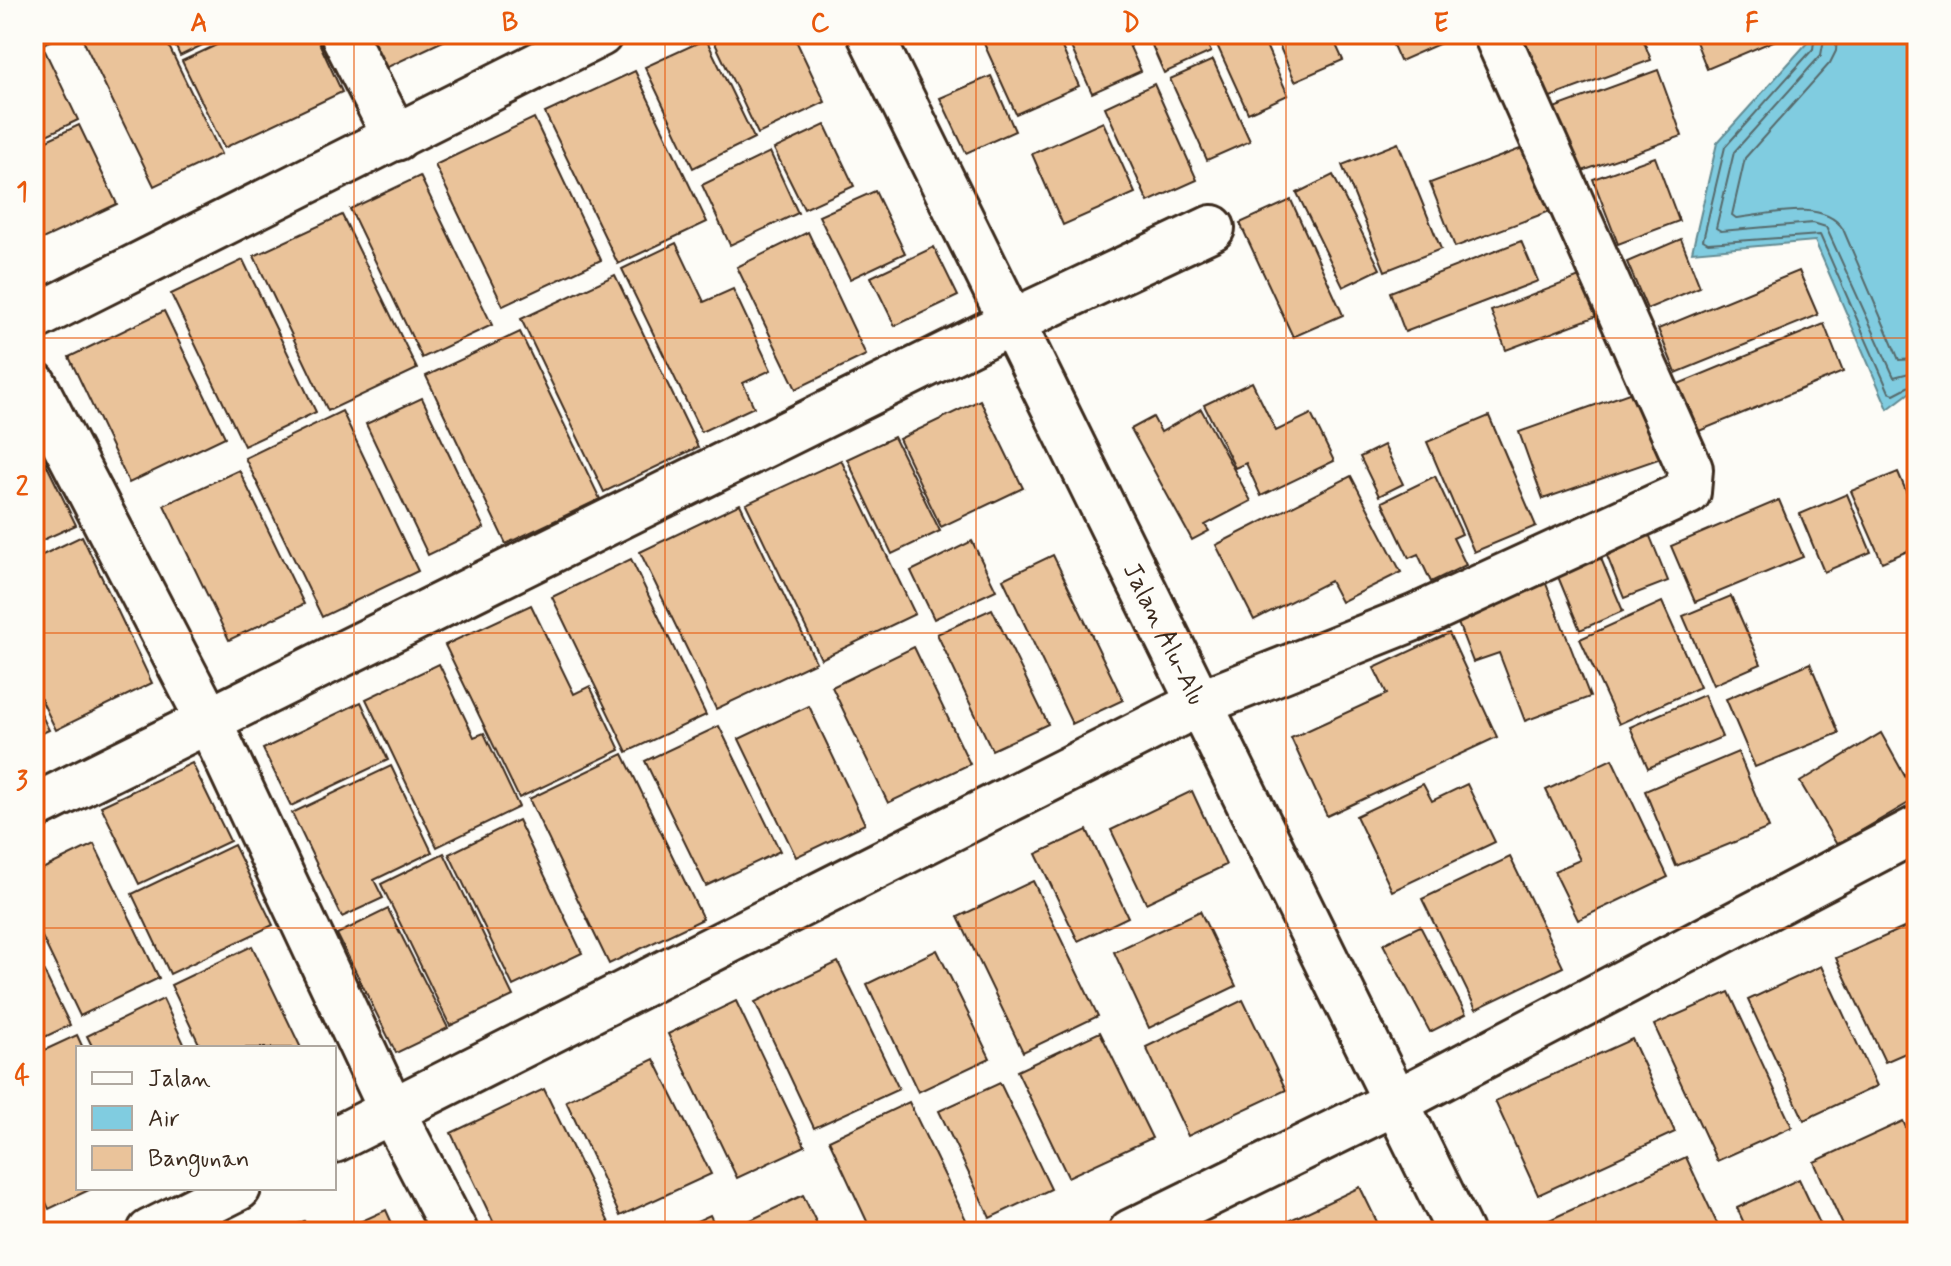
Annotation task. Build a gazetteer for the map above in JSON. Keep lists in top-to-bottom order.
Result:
{
  "streets": {
    "street": ["Jalan Alu-Alu"]
  },
  "legend": ["Jalan", "Air", "Bangunan"],
  "grid": {
    "columns": [
      "A",
      "B",
      "C",
      "D",
      "E",
      "F"
    ],
    "rows": [
      "1",
      "2",
      "3",
      "4"
    ]
  }
}
